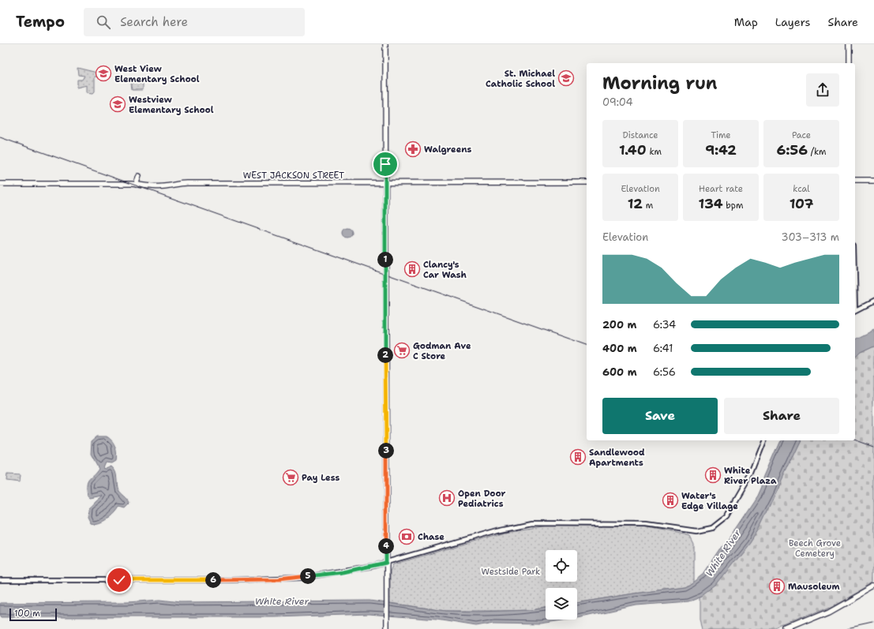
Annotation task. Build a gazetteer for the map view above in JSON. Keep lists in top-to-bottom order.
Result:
{
  "streets": {
    "main road": ["WEST JACKSON STREET"]
  },
  "water": ["White River"],
  "parks": ["Beech Grove Cemetery", "Westside Park"],
  "places": {
    "school or university": ["West View Elementary School", "St. Michael Catholic School", "Westview Elementary School"],
    "pharmacy": ["Walgreens"],
    "building": [
      "Clancy's Car Wash",
      "Sandlewood Apartments",
      "White River Plaza",
      "Water's Edge Village",
      "Mausoleum"
    ],
    "supermarket": ["Godman Ave C Store", "Pay Less"],
    "hospital": ["Open Door Pediatrics"],
    "bank": ["Chase"]
  },
  "scale_bar": "100 m",
  "page": {
    "header": "Tempo",
    "search": "Search here",
    "nav": ["Map", "Layers", "Share"],
    "heading": ["Morning run", "09:04"],
    "stats": [
      ["Distance", "1.40 km"],
      ["Time", "9:42"],
      ["Pace", "6:56 /km"],
      ["Elevation", "12 m"],
      ["Heart rate", "134 bpm"],
      ["kcal", "107"]
    ],
    "chart": ["Elevation", "303–313 m"],
    "pins": [
      "1",
      "2",
      "3",
      "4",
      "5",
      "6"
    ],
    "list": [
      {
        "name": "200 m",
        "note": "6:34"
      },
      {
        "name": "400 m",
        "note": "6:41"
      },
      {
        "name": "600 m",
        "note": "6:56"
      }
    ],
    "buttons": ["Save", "Share"],
    "scale": "100 m"
  }
}
